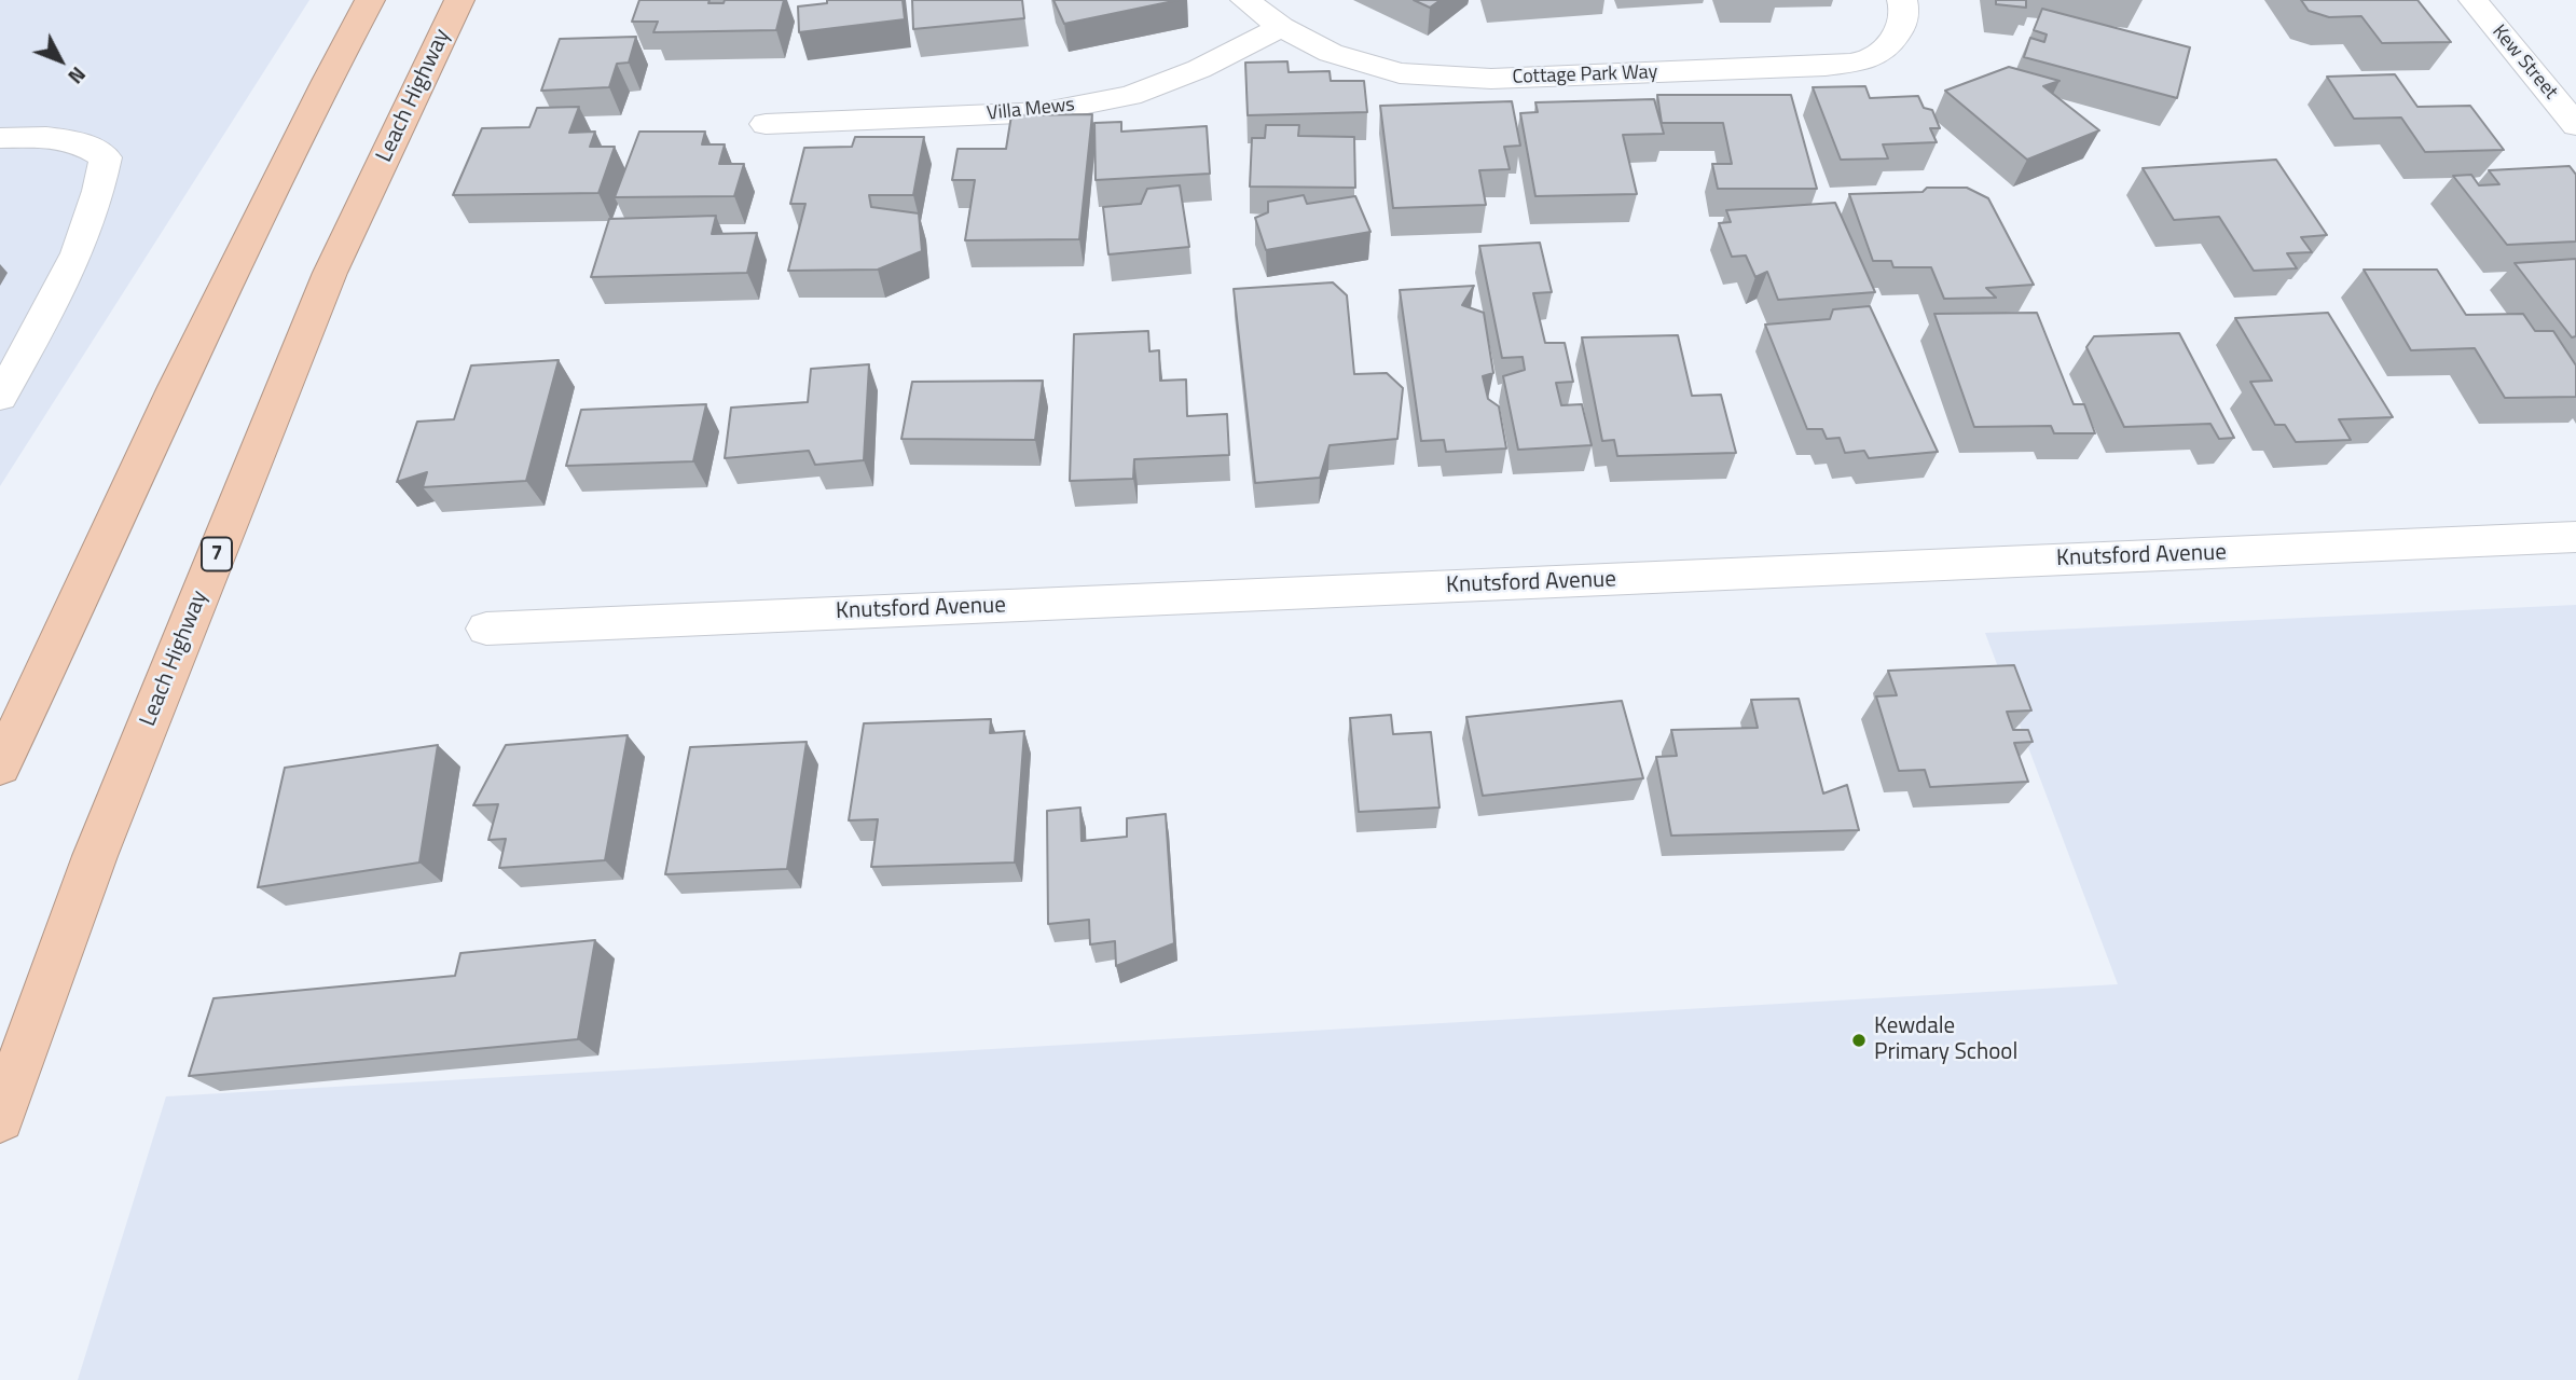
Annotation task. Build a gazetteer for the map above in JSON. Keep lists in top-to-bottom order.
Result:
{
  "streets": {
    "highway": ["Leach Highway", "7"],
    "street": [
      "Kew Street",
      "Cottage Park Way",
      "Villa Mews",
      "Knutsford Avenue"
    ]
  },
  "crossings": [
    ["Cottage Park Way", "Villa Mews"]
  ],
  "places": ["Kewdale Primary School"],
  "north": "bottom right"
}
